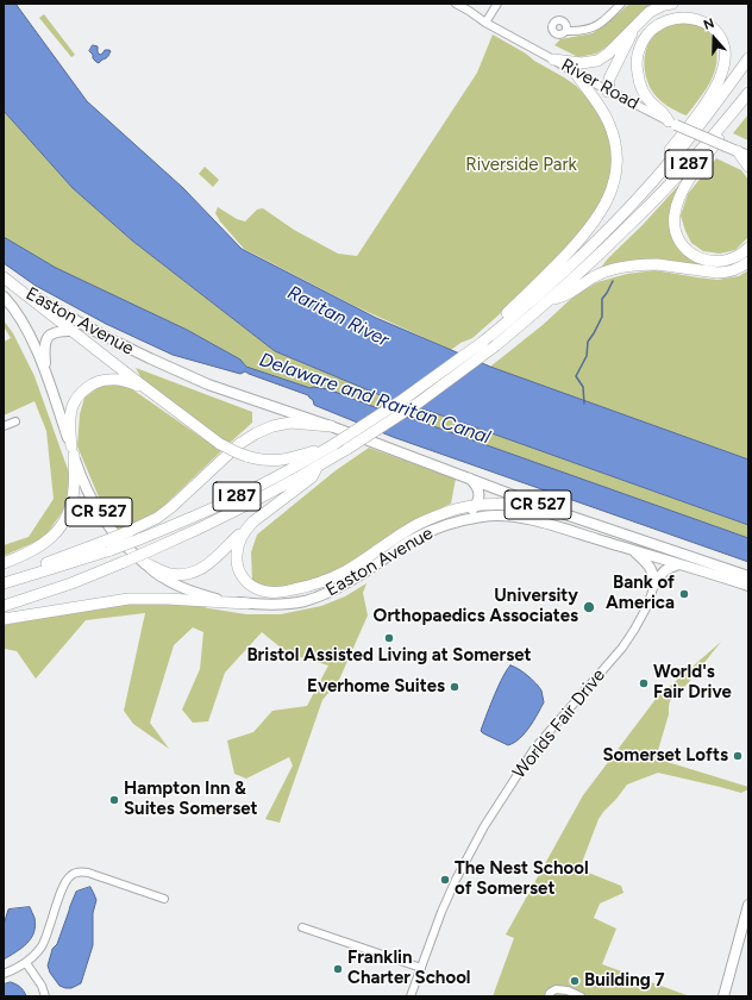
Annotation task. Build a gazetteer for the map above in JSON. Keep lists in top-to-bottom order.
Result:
{
  "streets": {
    "highway": ["I 287"],
    "main road": ["River Road", "Easton Avenue", "CR 527"],
    "street": ["Worlds Fair Drive"]
  },
  "water": ["Raritan River", "Delaware and Raritan Canal"],
  "parks": ["Riverside Park"],
  "places": [
    "Bank of America",
    "University Orthopaedics Associates",
    "Bristol Assisted Living at Somerset",
    "World's Fair Drive",
    "Everhome Suites",
    "Somerset Lofts",
    "Hampton Inn & Suites Somerset",
    "The Nest School of Somerset",
    "Franklin Charter School",
    "Building 7"
  ],
  "north": "top"
}
